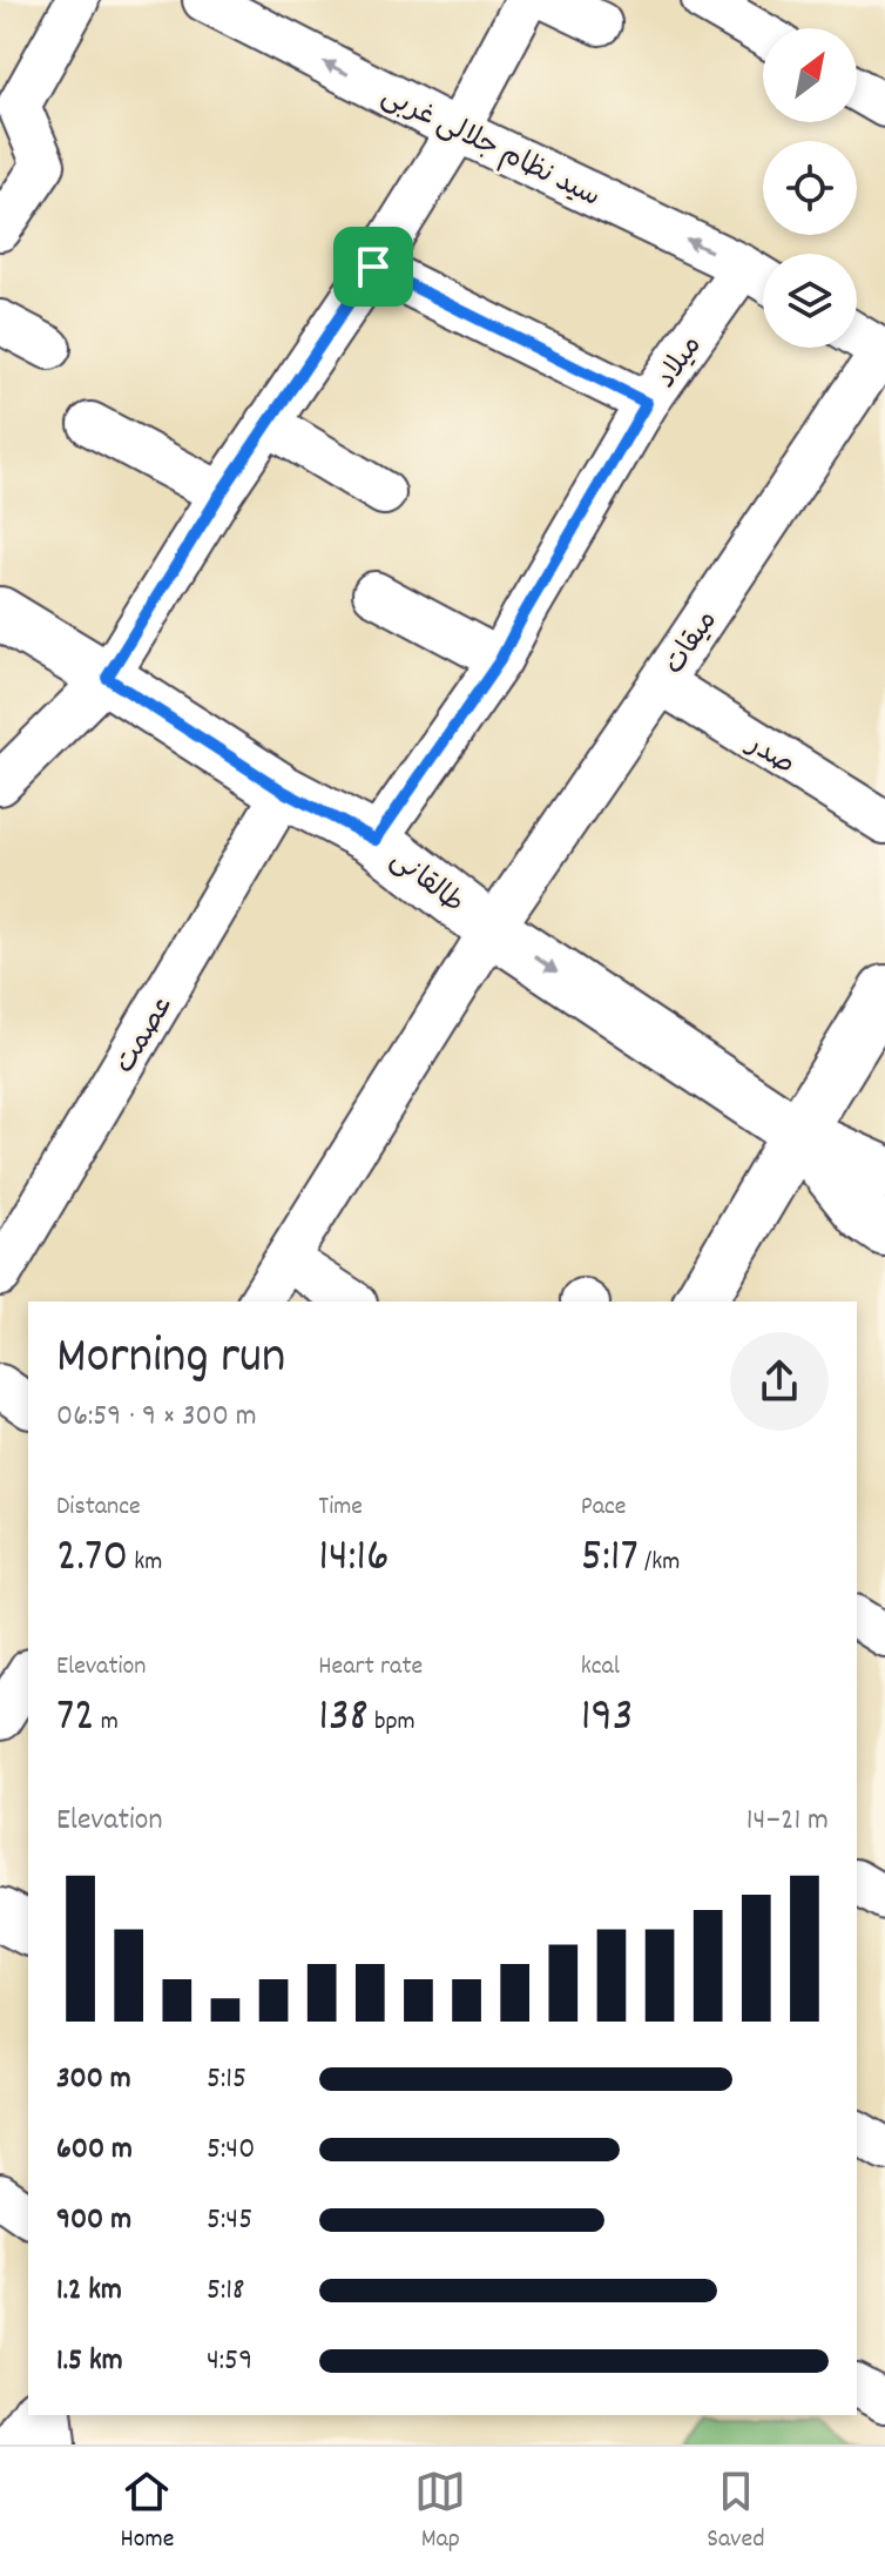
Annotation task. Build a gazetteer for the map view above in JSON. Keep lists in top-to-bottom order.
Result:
{
  "streets": {
    "main road": ["طالقانی"],
    "street": [
      "سید نظام جلالی غربی",
      "میلاد",
      "میقات",
      "صدر",
      "عصمت"
    ]
  },
  "crossings": [
    ["سید نظام جلالی غربی", "میلاد"],
    ["میلاد", "طالقانی"],
    ["میقات", "صدر"],
    ["میقات", "طالقانی"],
    ["طالقانی", "عصمت"]
  ],
  "one_way": ["طالقانی"],
  "north": "top right",
  "page": {
    "heading": ["Morning run", "06:59 · 9 × 300 m"],
    "stats": [
      ["Distance", "2.70 km"],
      ["Time", "14:16"],
      ["Pace", "5:17 /km"],
      ["Elevation", "72 m"],
      ["Heart rate", "138 bpm"],
      ["kcal", "193"]
    ],
    "chart": ["Elevation", "14–21 m"],
    "list": [
      {
        "name": "300 m",
        "note": "5:15"
      },
      {
        "name": "600 m",
        "note": "5:40"
      },
      {
        "name": "900 m",
        "note": "5:45"
      },
      {
        "name": "1.2 km",
        "note": "5:18"
      },
      {
        "name": "1.5 km",
        "note": "4:59"
      }
    ],
    "tabs": ["Home", "Map", "Saved"]
  }
}
